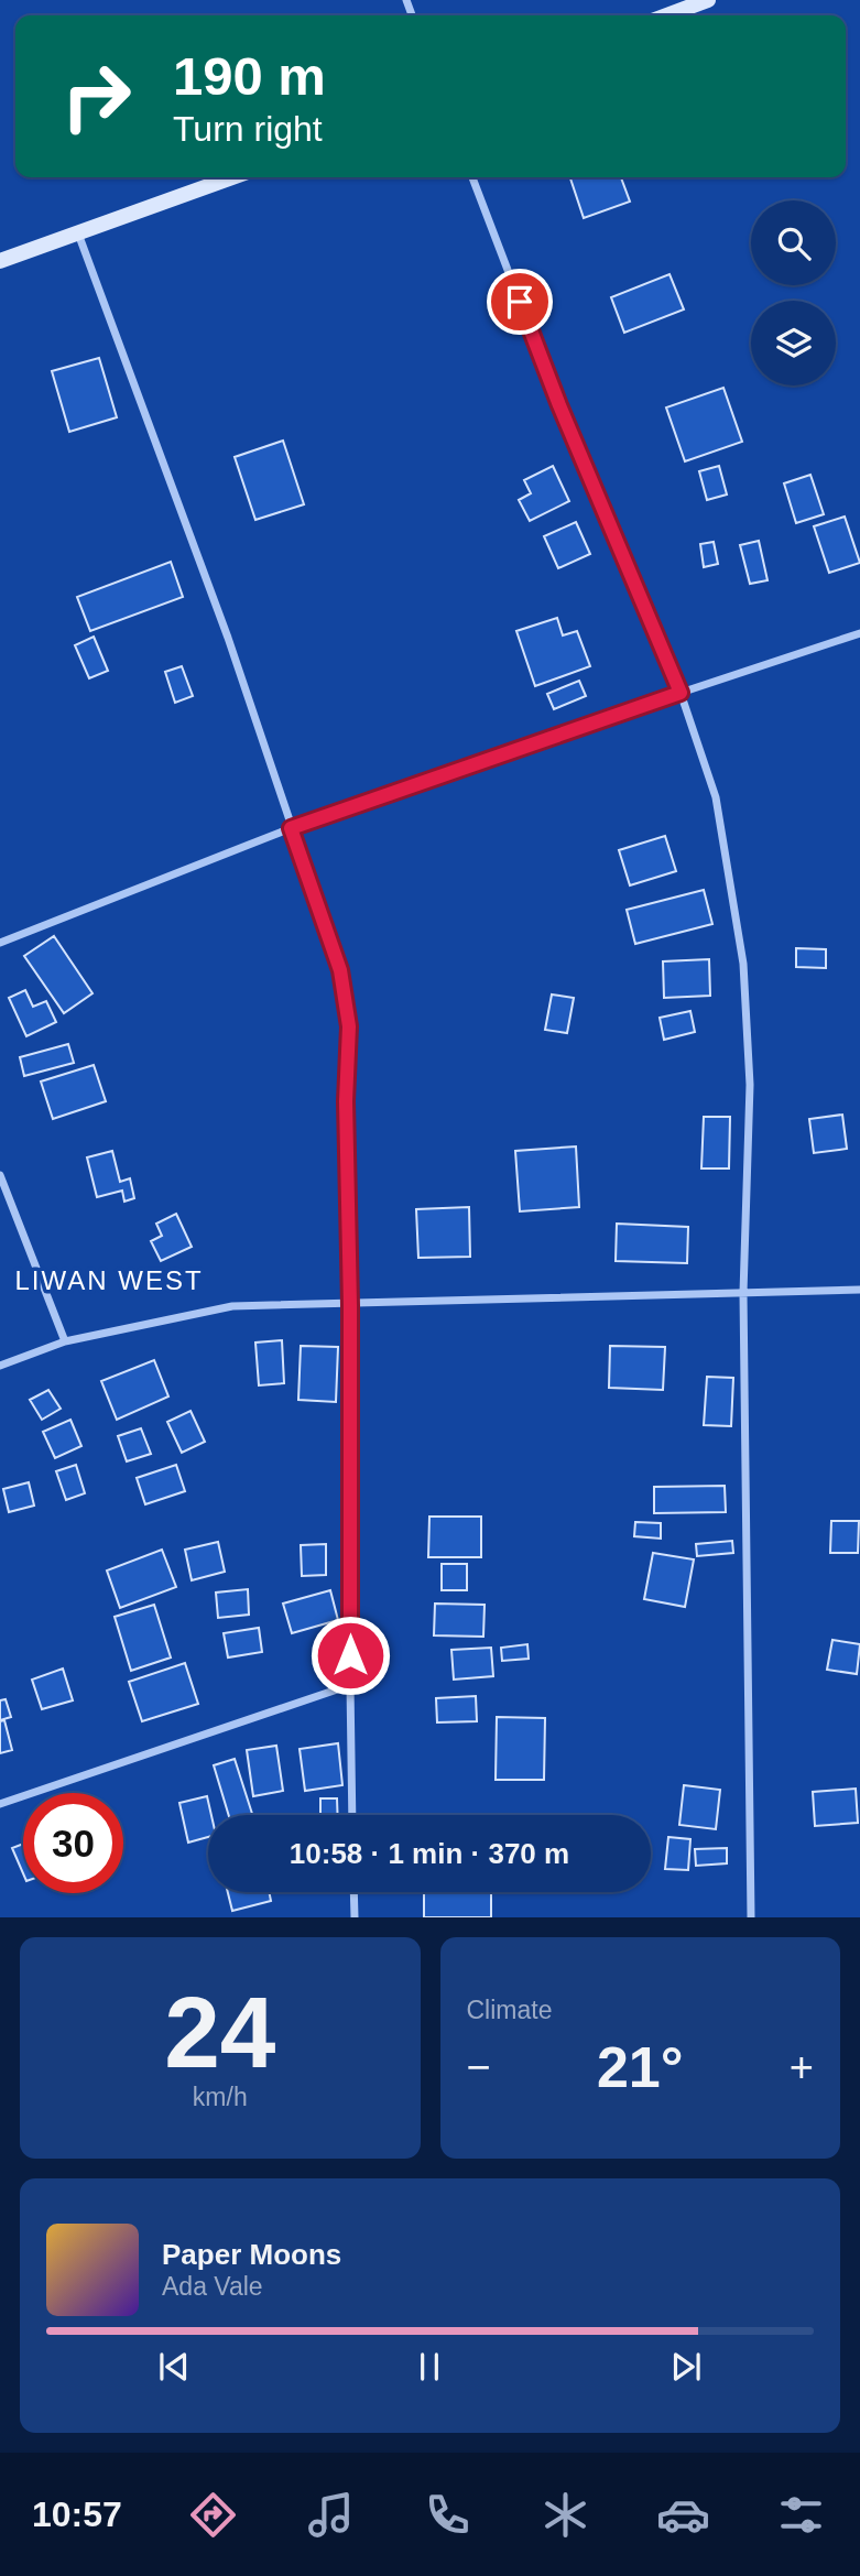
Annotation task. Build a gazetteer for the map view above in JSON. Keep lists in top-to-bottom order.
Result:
{
  "districts": ["LIWAN WEST"],
  "page": {
    "turn": ["190 m", "Turn right"],
    "limit": "30",
    "trip": "10:58 · 1 min · 370 m",
    "tile": [
      ["24", "km/h"],
      "Climate"
    ],
    "heat": ["−", "21°", "+"],
    "song": ["Paper Moons", "Ada Vale"],
    "tabs": "10:57"
  }
}
